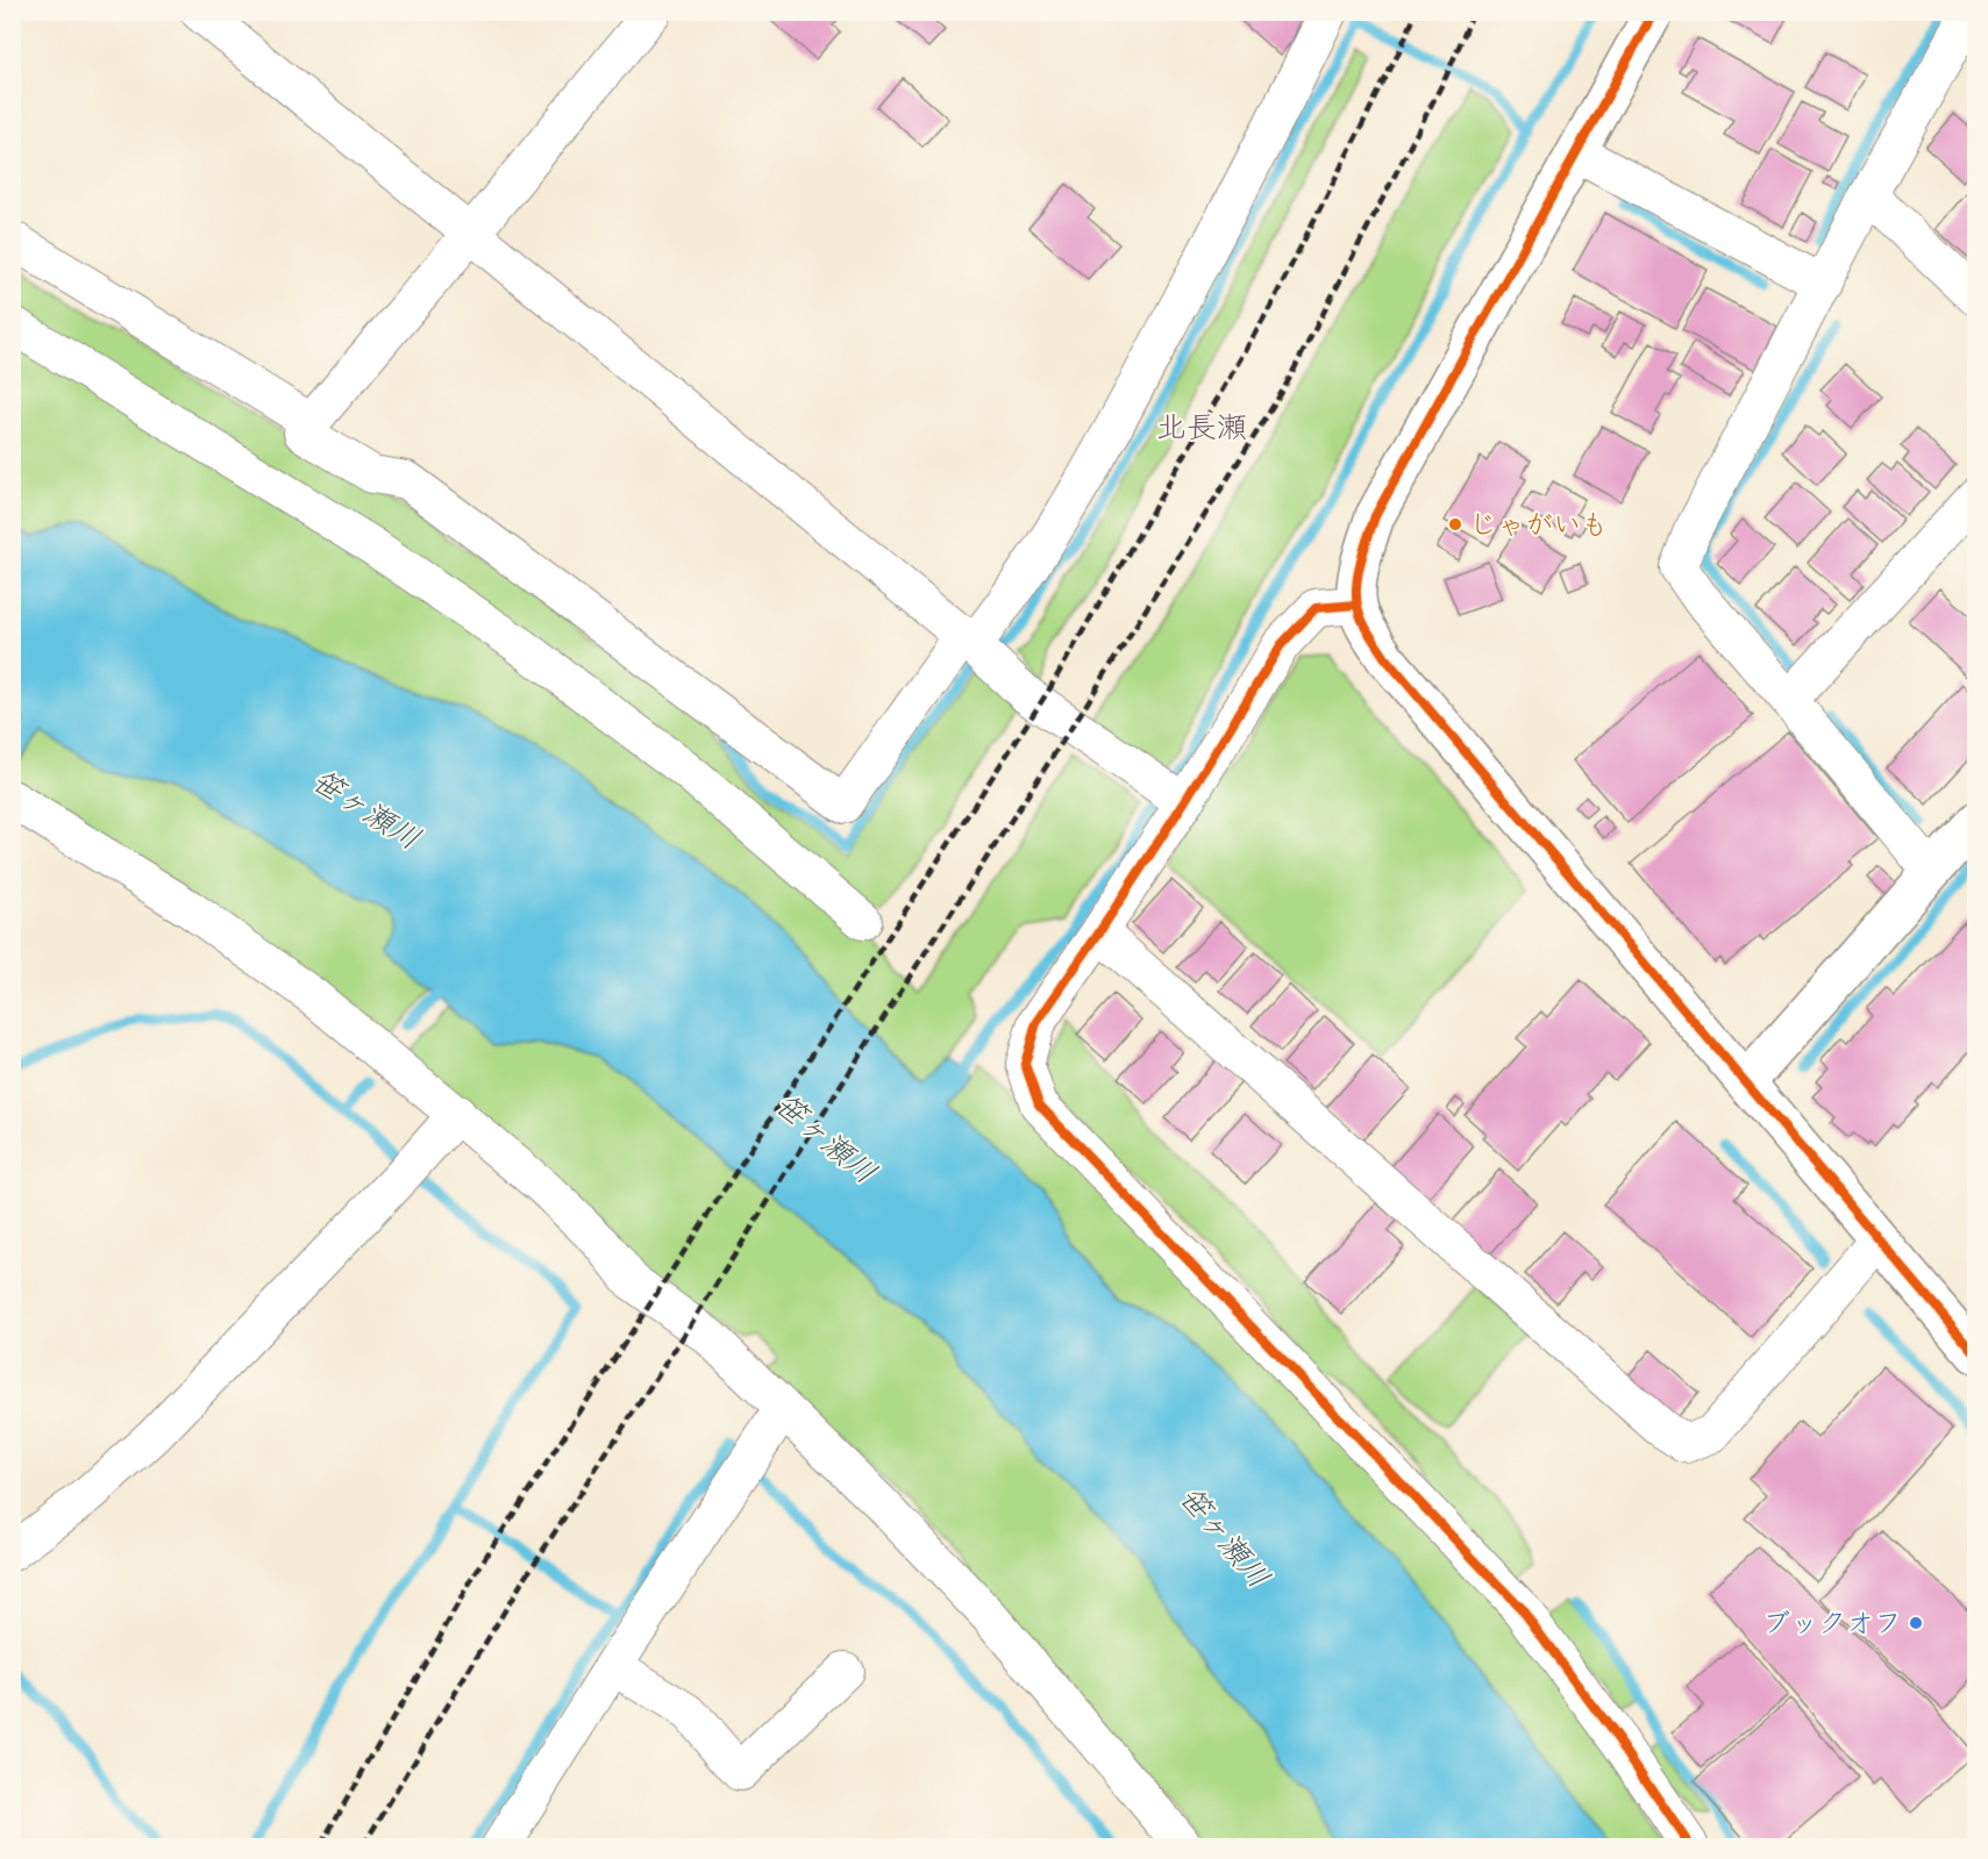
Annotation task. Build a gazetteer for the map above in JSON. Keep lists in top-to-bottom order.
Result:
{
  "districts": ["北長瀬"],
  "water": ["笹ヶ瀬川"],
  "places": ["じゃがいも", "ブックオフ"]
}
